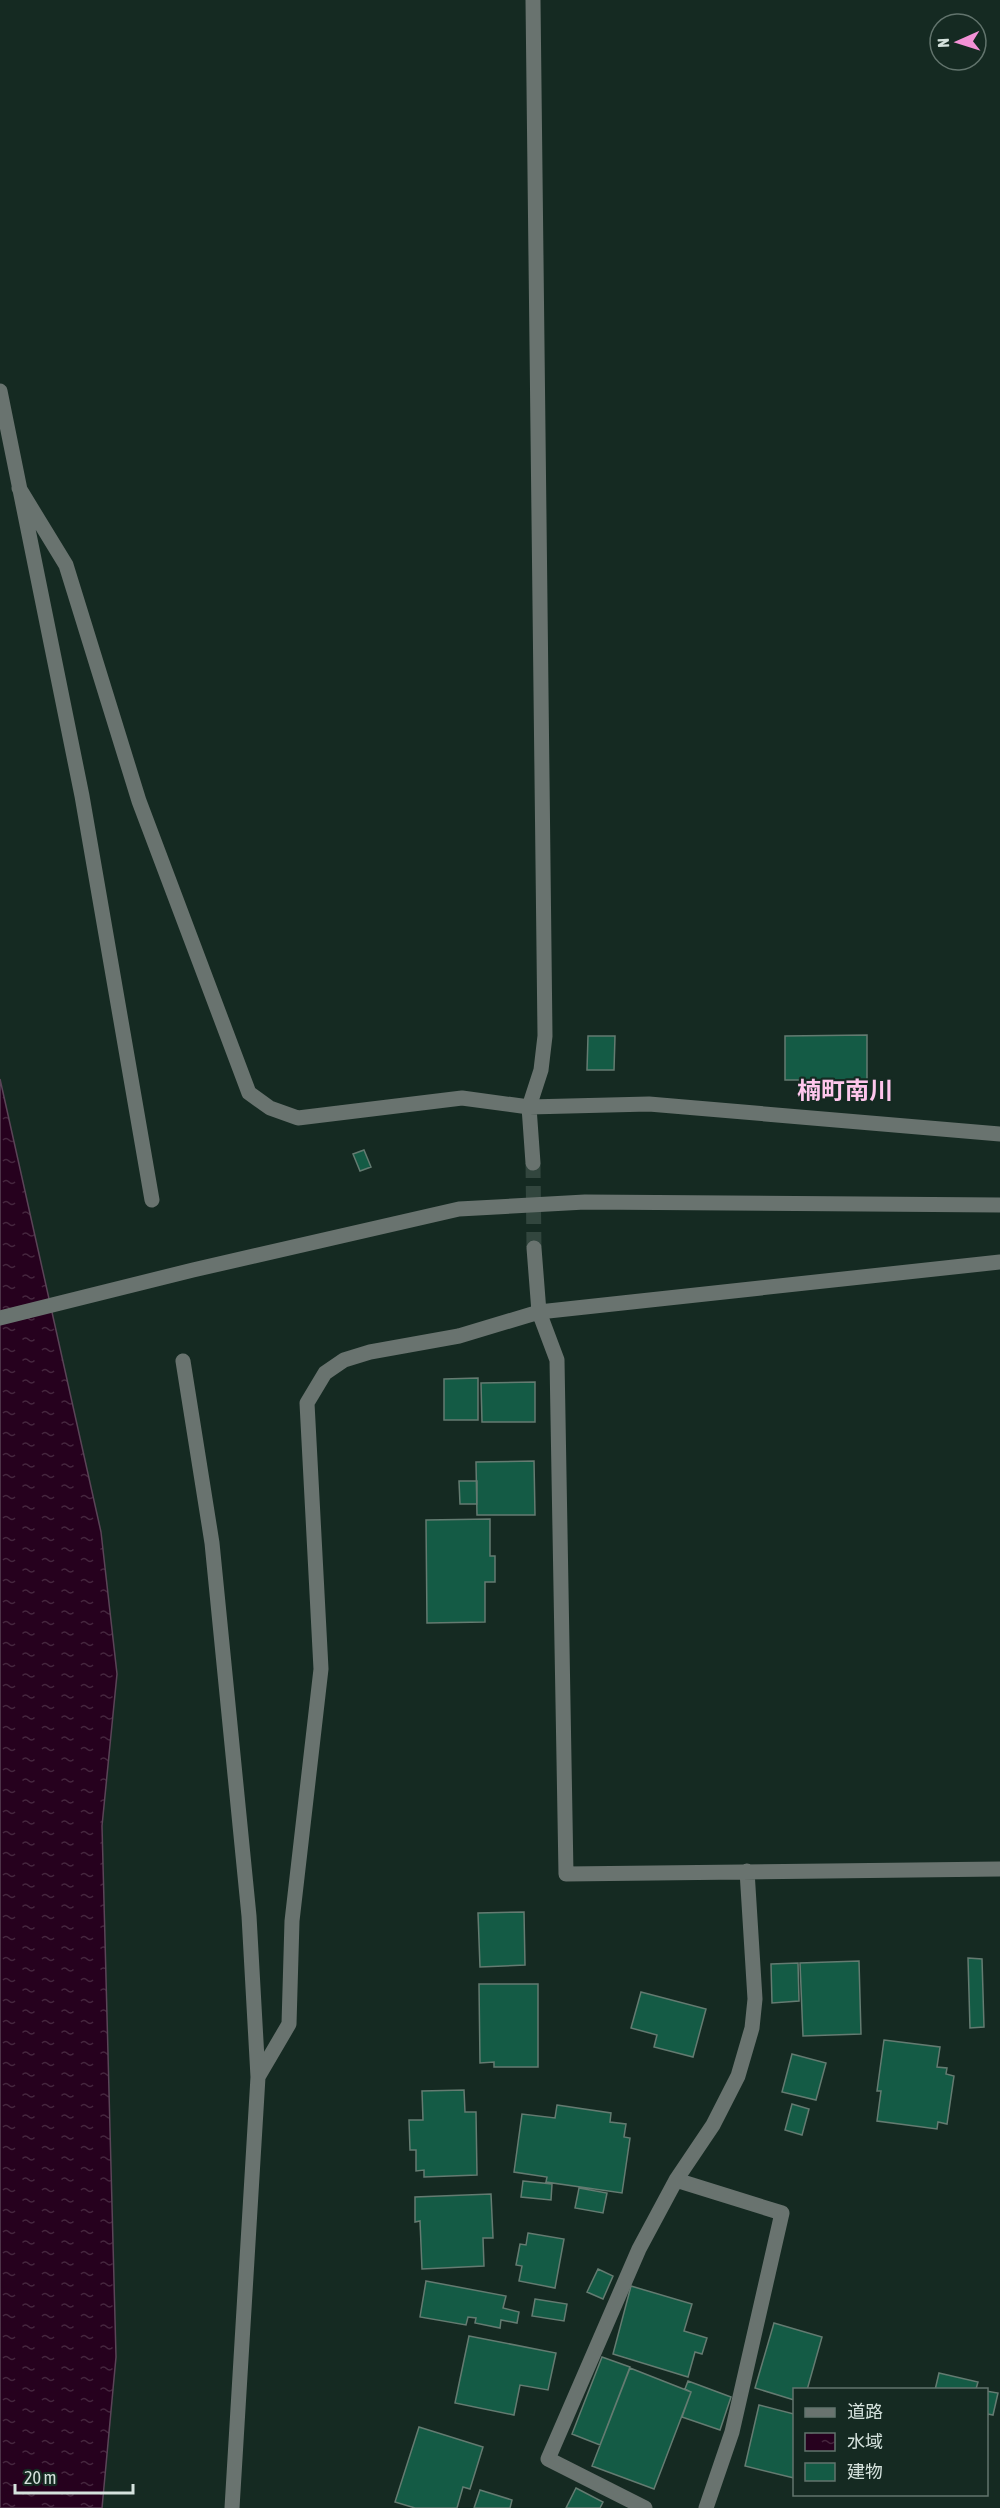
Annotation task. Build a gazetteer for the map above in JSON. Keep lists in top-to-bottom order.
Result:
{
  "districts": ["楠町南川"],
  "legend": ["道路", "水域", "建物"],
  "scale_bar": "20 m",
  "north": "left"
}
